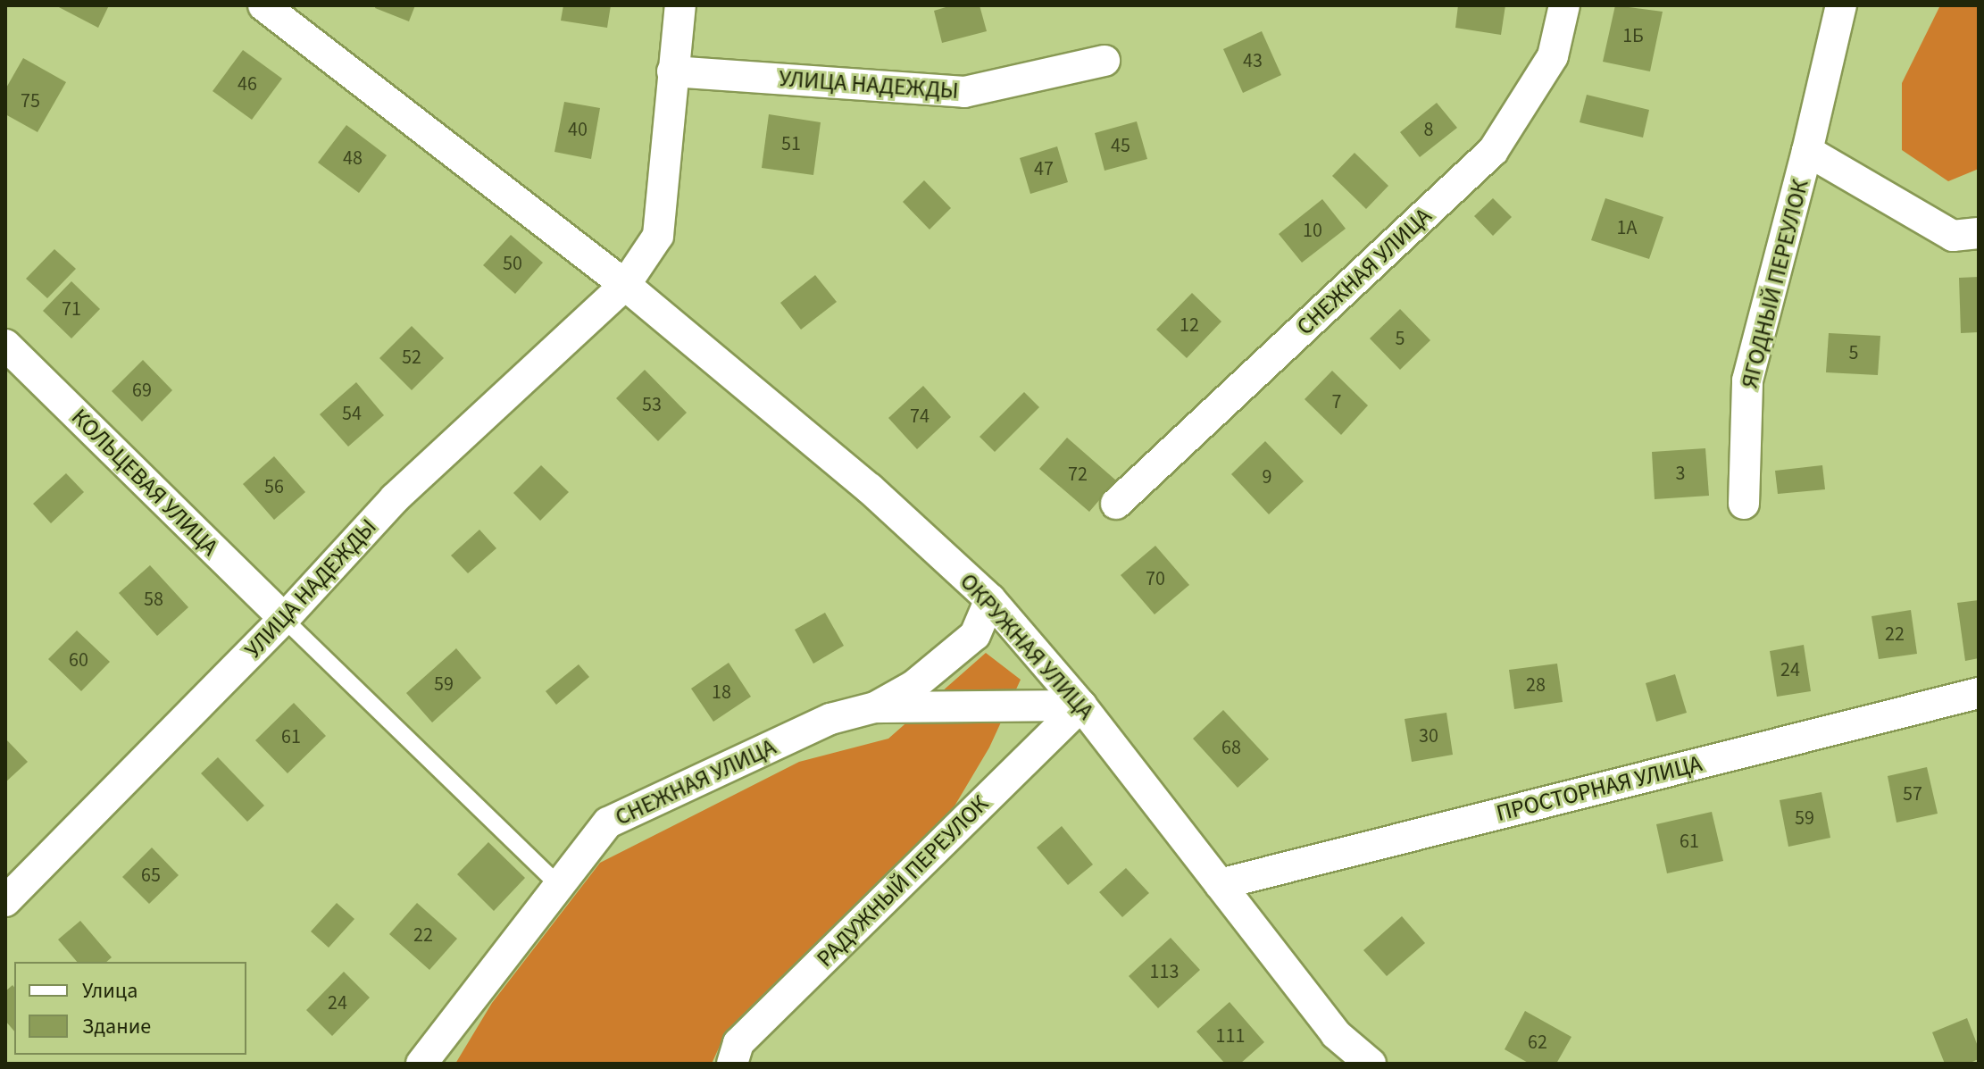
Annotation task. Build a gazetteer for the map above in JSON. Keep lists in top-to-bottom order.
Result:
{
  "streets": {
    "street": [
      "УЛИЦА НАДЕЖДЫ",
      "СНЕЖНАЯ УЛИЦА",
      "ЯГОДНЫЙ ПЕРЕУЛОК",
      "КОЛЬЦЕВАЯ УЛИЦА",
      "ОКРУЖНАЯ УЛИЦА",
      "ПРОСТОРНАЯ УЛИЦА",
      "РАДУЖНЫЙ ПЕРЕУЛОК"
    ]
  },
  "crossings": [
    ["УЛИЦА НАДЕЖДЫ", "КОЛЬЦЕВАЯ УЛИЦА"],
    ["УЛИЦА НАДЕЖДЫ", "ОКРУЖНАЯ УЛИЦА"],
    ["СНЕЖНАЯ УЛИЦА", "ОКРУЖНАЯ УЛИЦА"],
    ["ОКРУЖНАЯ УЛИЦА", "ПРОСТОРНАЯ УЛИЦА"],
    ["ОКРУЖНАЯ УЛИЦА", "РАДУЖНЫЙ ПЕРЕУЛОК"]
  ],
  "house_numbers": [
    "1Б",
    "43",
    "46",
    "75",
    "40",
    "8",
    "51",
    "45",
    "48",
    "47",
    "1А",
    "10",
    "50",
    "71",
    "12",
    "5",
    "5",
    "52",
    "69",
    "7",
    "53",
    "54",
    "74",
    "3",
    "72",
    "9",
    "56",
    "70",
    "58",
    "22",
    "60",
    "24",
    "59",
    "28",
    "18",
    "30",
    "61",
    "68",
    "57",
    "59",
    "61",
    "65",
    "22",
    "113",
    "24",
    "111",
    "62"
  ],
  "legend": ["Улица", "Здание"]
}
